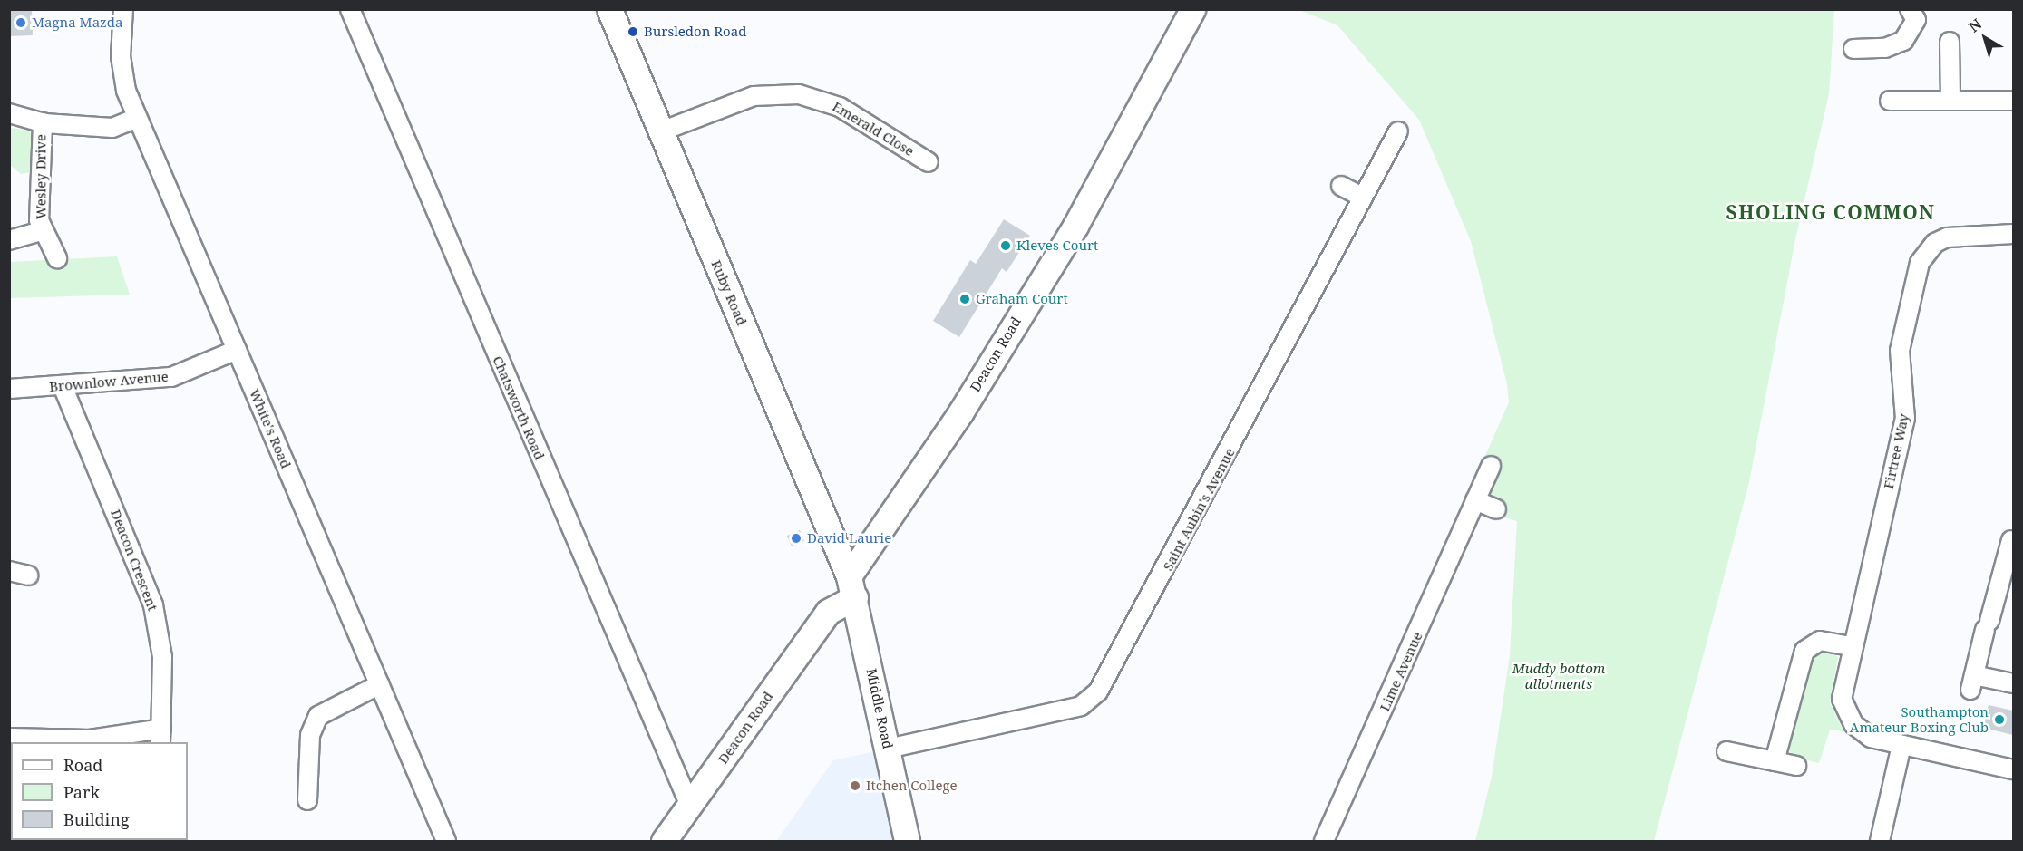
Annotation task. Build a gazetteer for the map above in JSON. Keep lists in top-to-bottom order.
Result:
{
  "streets": {
    "street": [
      "Emerald Close",
      "Wesley Drive",
      "Ruby Road",
      "Deacon Road",
      "Brownlow Avenue",
      "Chatsworth Road",
      "White's Road",
      "Firtree Way",
      "Saint Aubin's Avenue",
      "Deacon Crescent",
      "Lime Avenue",
      "Middle Road"
    ]
  },
  "crossings": [
    ["Emerald Close", "Ruby Road"],
    ["Wesley Drive", "White's Road"],
    ["Ruby Road", "Deacon Road"],
    ["Ruby Road", "Middle Road"],
    ["Deacon Road", "Chatsworth Road"],
    ["Deacon Road", "Middle Road"],
    ["Brownlow Avenue", "White's Road"],
    ["Brownlow Avenue", "Deacon Crescent"],
    ["Saint Aubin's Avenue", "Middle Road"]
  ],
  "districts": ["SHOLING COMMON"],
  "parks": ["Muddy bottom allotments"],
  "places": [
    "Magna Mazda",
    "Bursledon Road",
    "Kleves Court",
    "Graham Court",
    "David Laurie",
    "Southampton Amateur Boxing Club",
    "Itchen College"
  ],
  "legend": ["Road", "Park", "Building"],
  "north": "top left"
}
